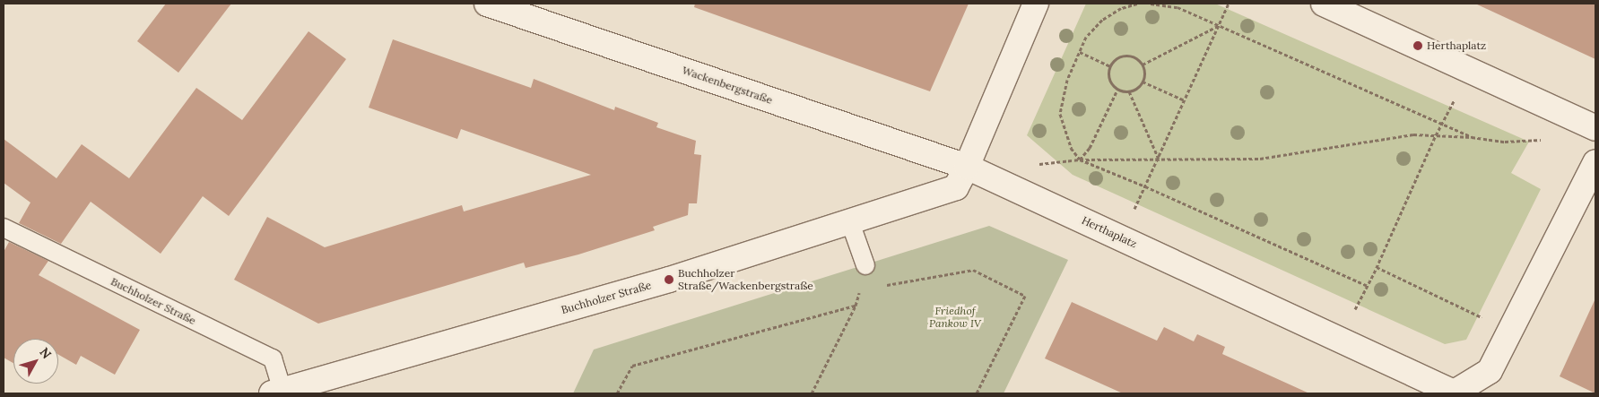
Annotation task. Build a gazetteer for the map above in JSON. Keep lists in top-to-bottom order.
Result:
{
  "streets": {
    "street": ["Wackenbergstraße", "Herthaplatz", "Buchholzer Straße"]
  },
  "crossings": [
    ["Wackenbergstraße", "Herthaplatz"],
    ["Wackenbergstraße", "Buchholzer Straße"],
    ["Herthaplatz", "Buchholzer Straße"]
  ],
  "parks": ["Friedhof Pankow IV"],
  "places": ["Herthaplatz", "Buchholzer Straße/Wackenbergstraße"],
  "north": "top right"
}
